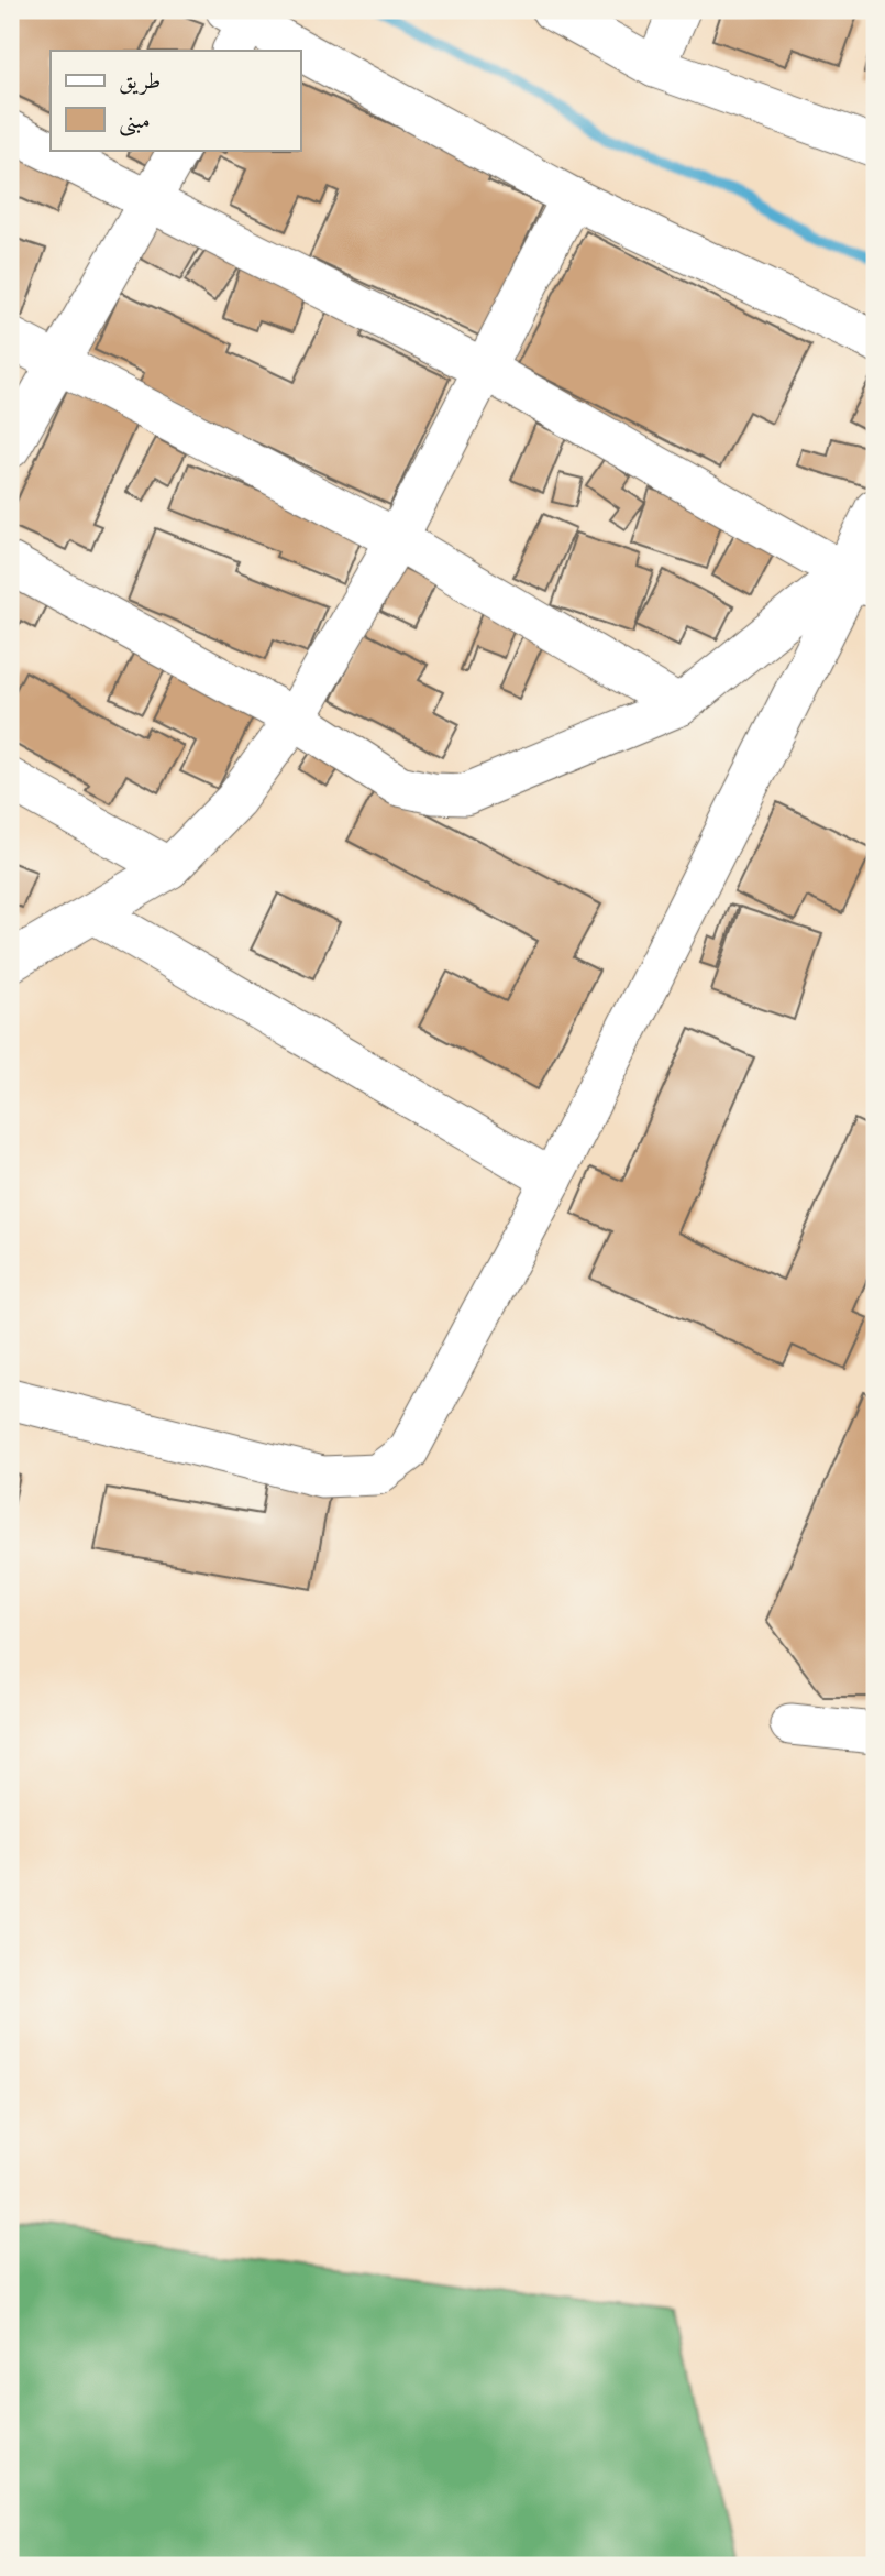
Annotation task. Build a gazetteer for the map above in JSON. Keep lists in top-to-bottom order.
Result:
{
  "legend": ["طريق", "مبنى"]
}
